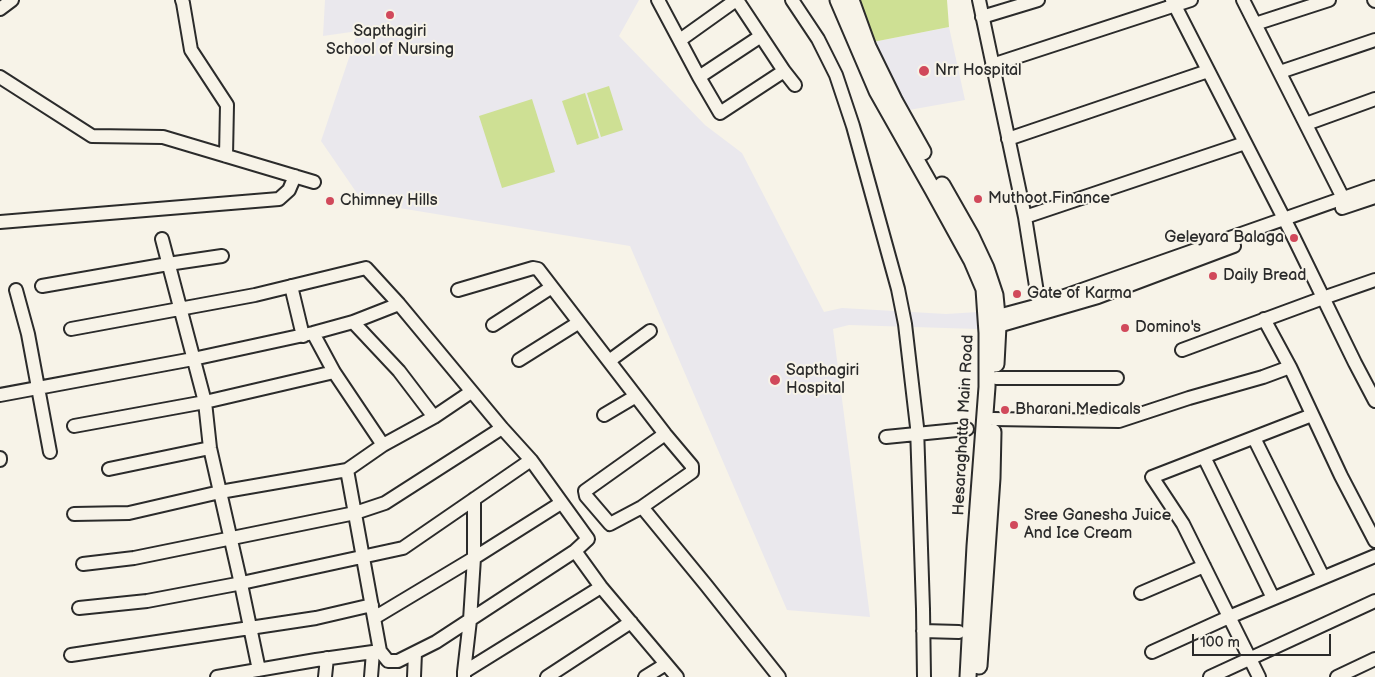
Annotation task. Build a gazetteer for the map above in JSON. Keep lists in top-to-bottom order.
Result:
{
  "streets": {
    "main road": ["Hesaraghatta Main Road"]
  },
  "places": [
    "Sapthagiri School of Nursing",
    "Nrr Hospital",
    "Muthoot Finance",
    "Chimney Hills",
    "Geleyara Balaga",
    "Daily Bread",
    "Gate of Karma",
    "Domino's",
    "Sapthagiri Hospital",
    "Bharani Medicals",
    "Sree Ganesha Juice And Ice Cream"
  ],
  "scale_bar": "100 m"
}
